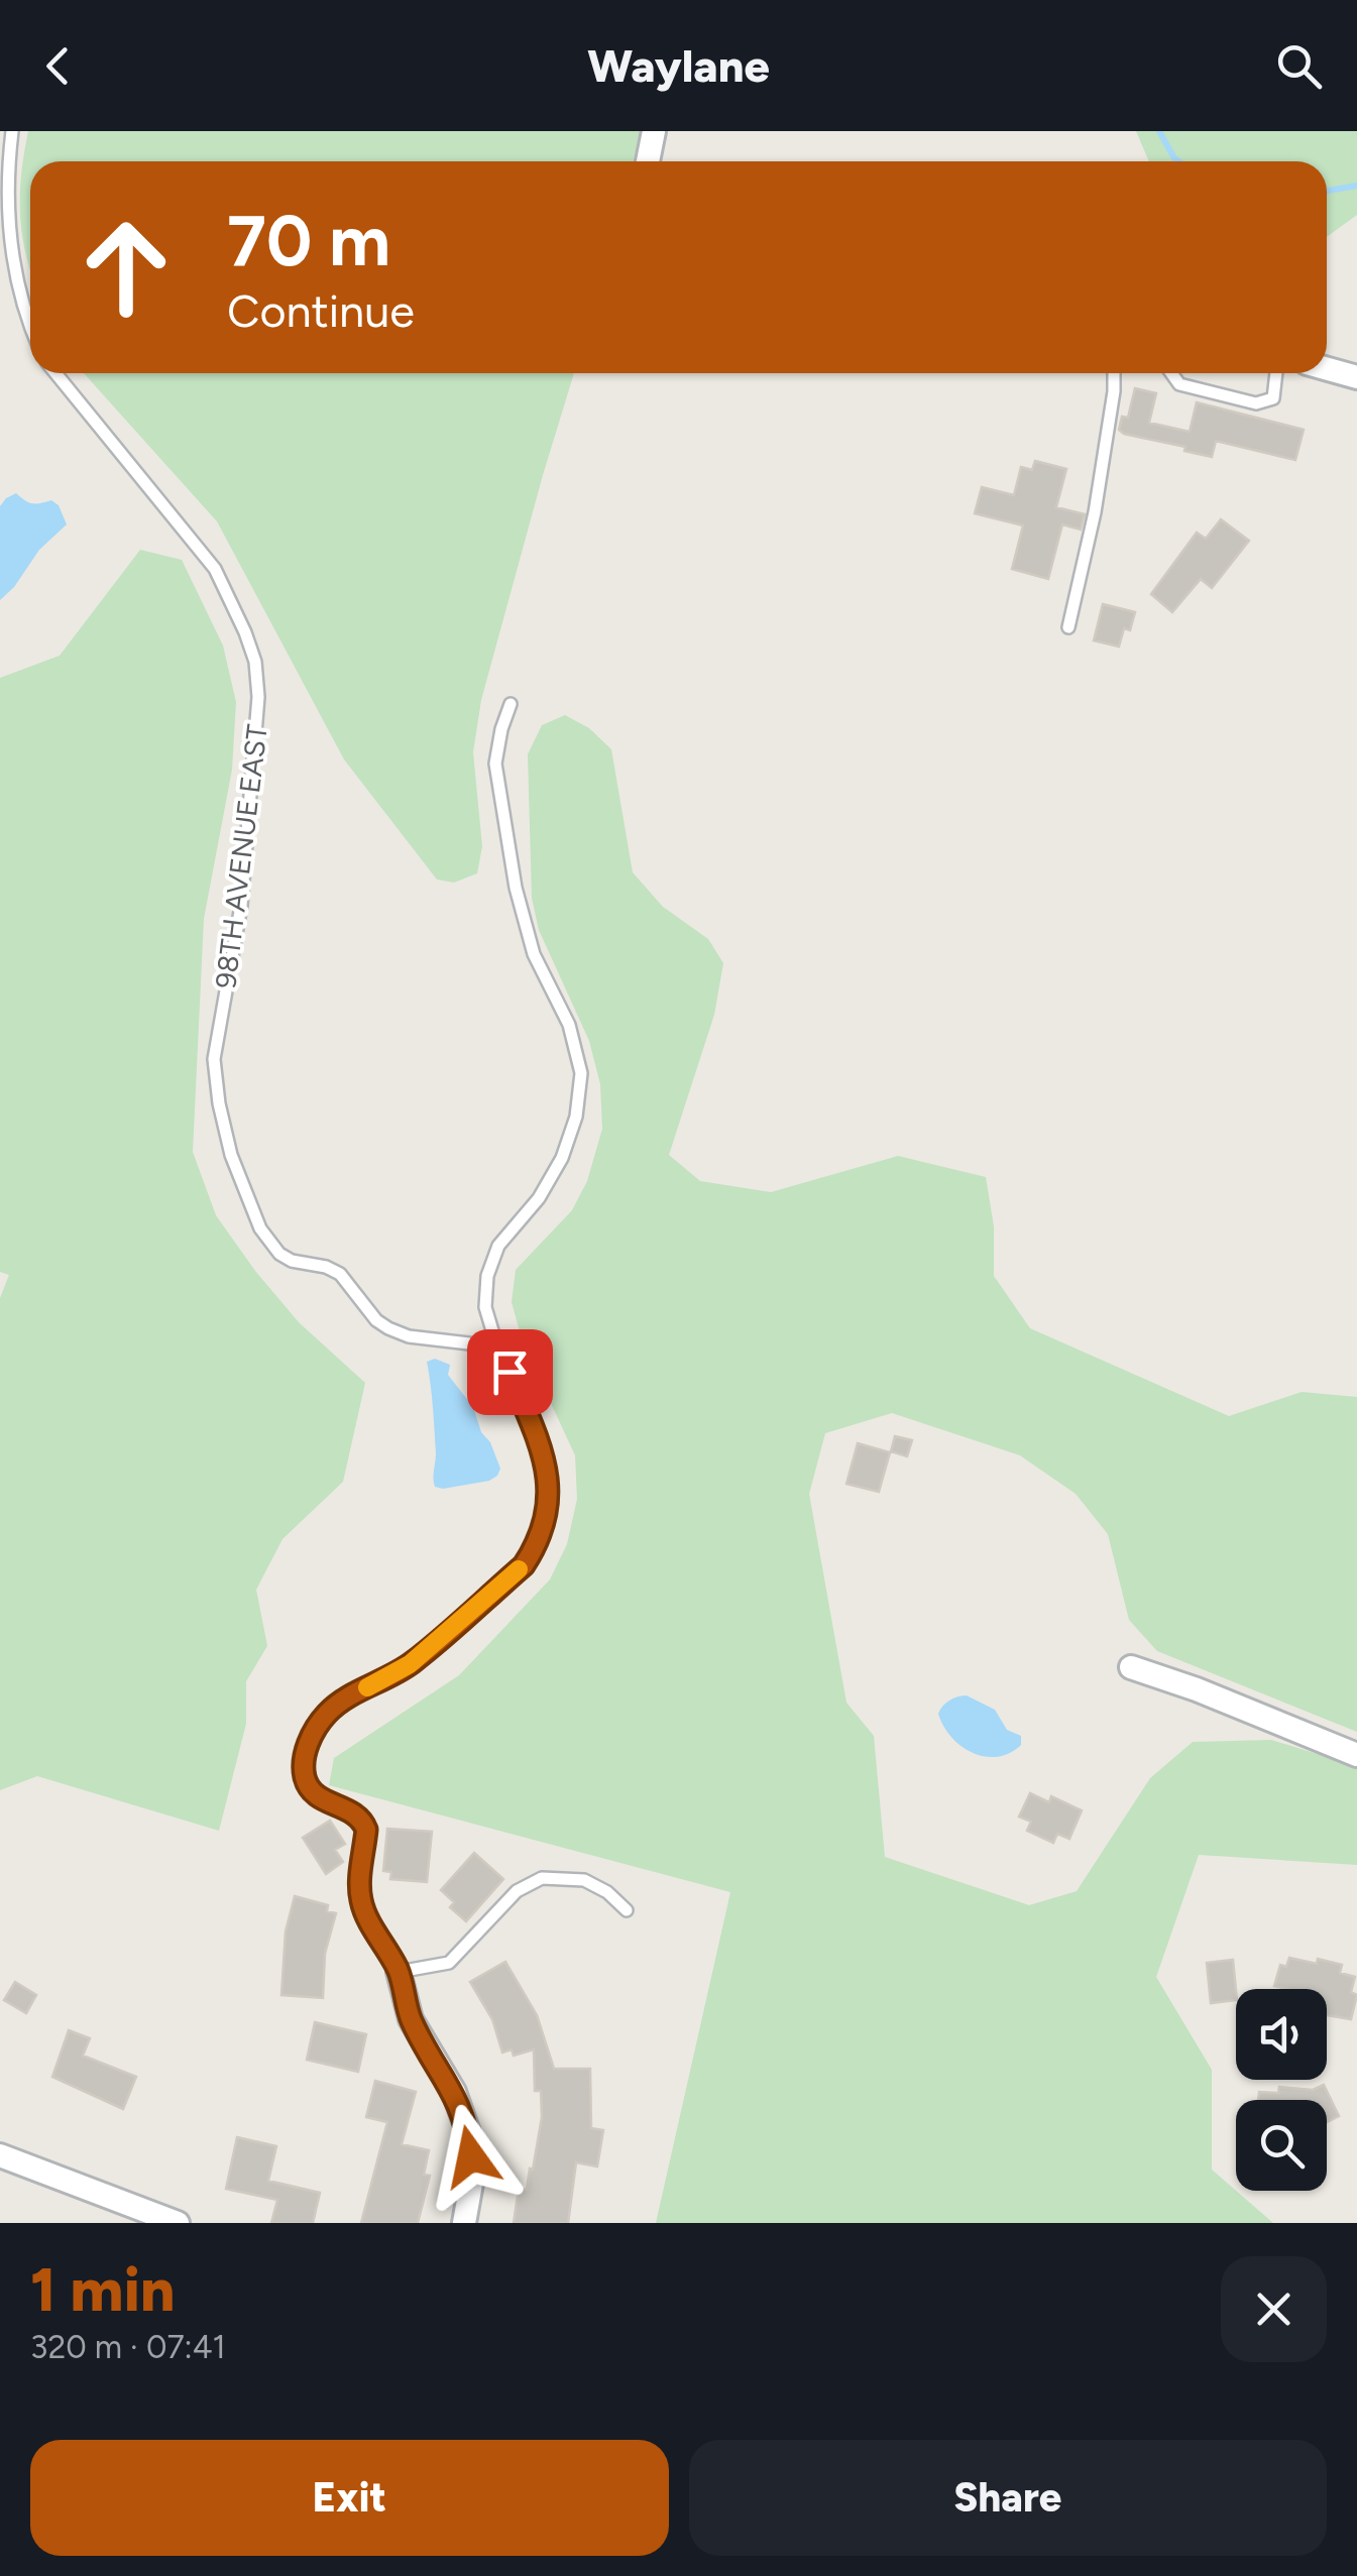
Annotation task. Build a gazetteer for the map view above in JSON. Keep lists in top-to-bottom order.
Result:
{
  "streets": {
    "lane": ["98TH AVENUE EAST"]
  },
  "page": {
    "header": "Waylane",
    "turn": ["70 m", "Continue"],
    "heading": ["1 min", "320 m · 07:41"],
    "buttons": ["Exit", "Share"]
  }
}
